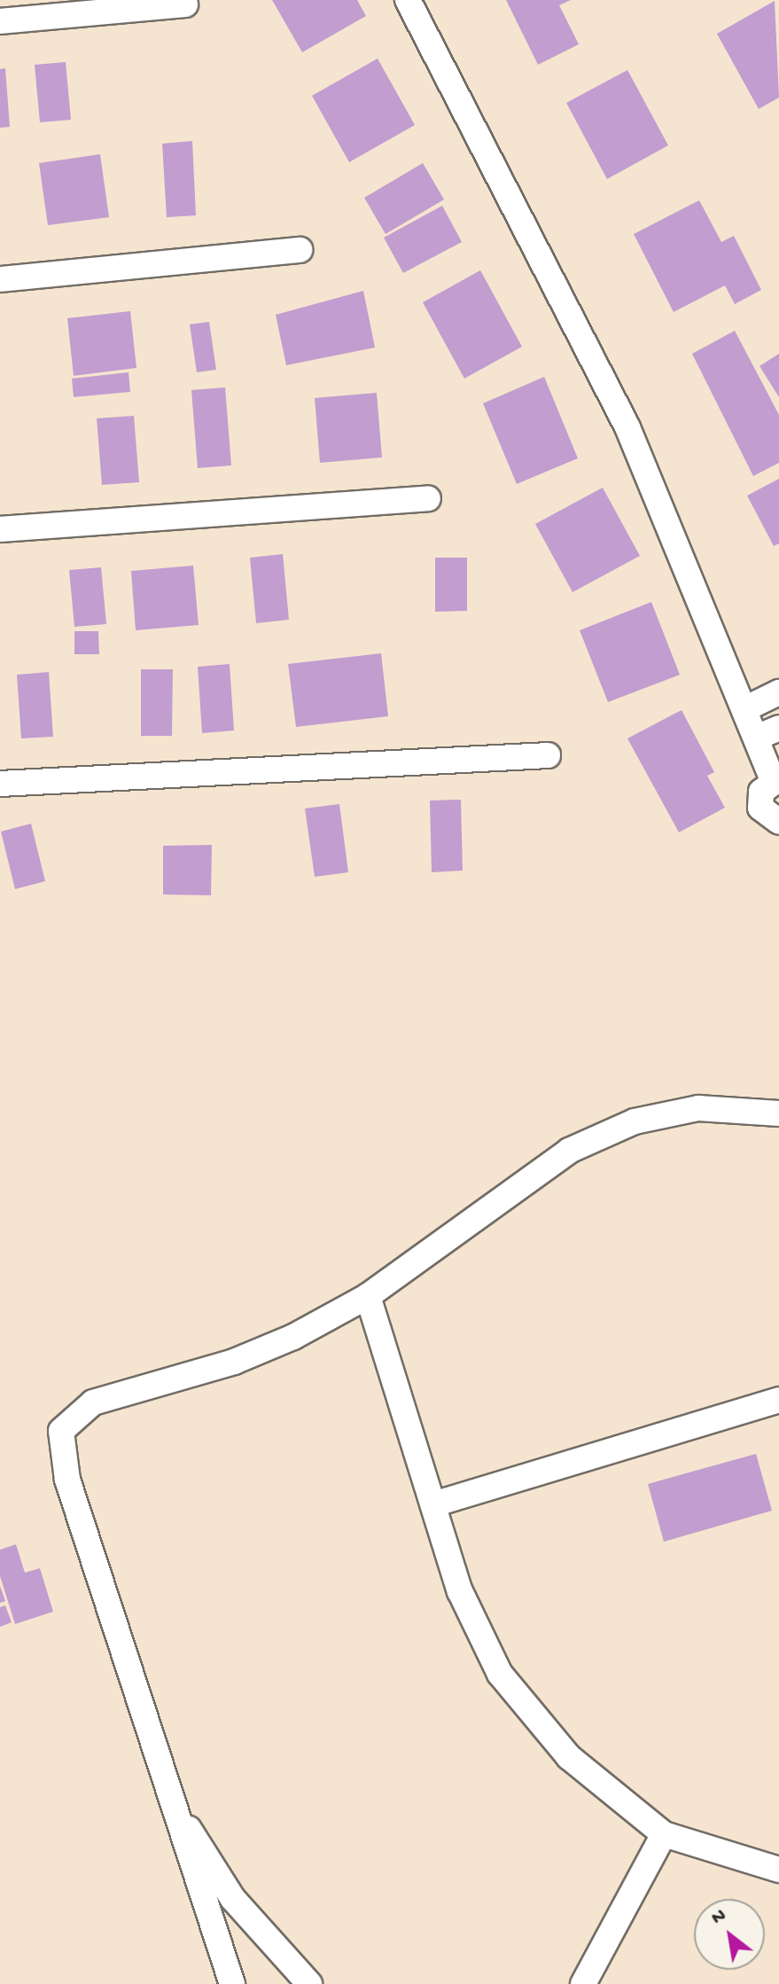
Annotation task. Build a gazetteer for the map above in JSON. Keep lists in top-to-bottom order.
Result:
{
  "north": "top left"
}
